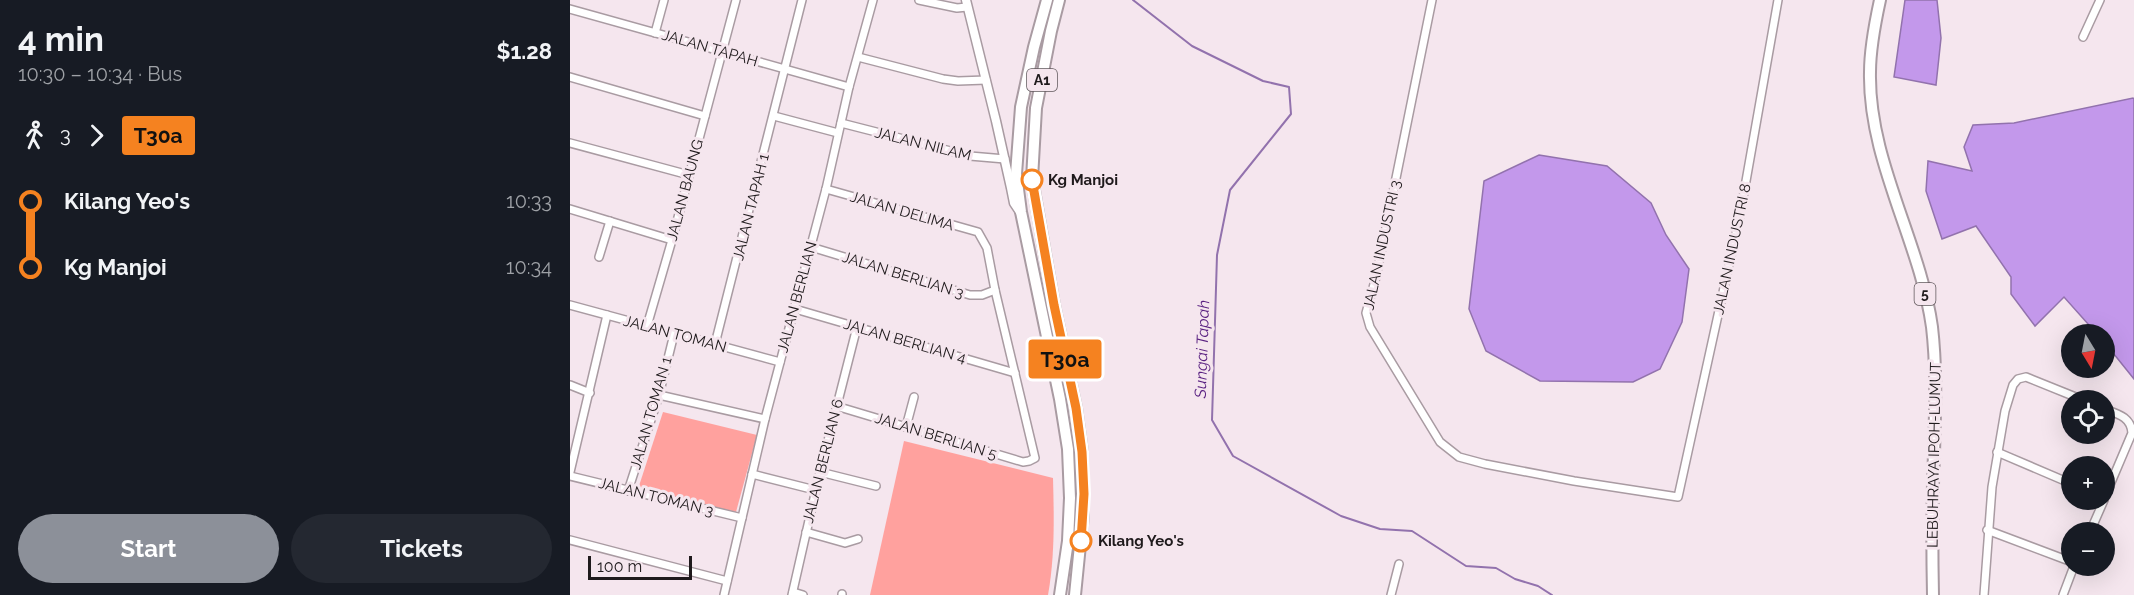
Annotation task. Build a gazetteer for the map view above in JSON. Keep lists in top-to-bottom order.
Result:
{
  "streets": {
    "main road": ["A1", "5", "LEBUHRAYA IPOH-LUMUT"],
    "street": [
      "JALAN TAPAH",
      "JALAN NILAM",
      "JALAN BAUNG",
      "JALAN TAPAH 1",
      "JALAN DELIMA",
      "JALAN INDUSTRI 3",
      "JALAN INDUSTRI 8",
      "JALAN BERLIAN 3",
      "JALAN BERLIAN",
      "JALAN TOMAN",
      "JALAN BERLIAN 4",
      "JALAN TOMAN 1",
      "JALAN BERLIAN 5",
      "JALAN BERLIAN 6",
      "JALAN TOMAN 3"
    ]
  },
  "crossings": [
    ["JALAN TAPAH", "JALAN BAUNG"],
    ["JALAN TAPAH", "JALAN TAPAH 1"],
    ["JALAN TAPAH", "JALAN BERLIAN"],
    ["JALAN NILAM", "JALAN BERLIAN"],
    ["JALAN BAUNG", "JALAN TOMAN"],
    ["JALAN TAPAH 1", "JALAN TOMAN"],
    ["JALAN DELIMA", "JALAN BERLIAN 3"],
    ["JALAN DELIMA", "JALAN BERLIAN"],
    ["JALAN INDUSTRI 3", "JALAN INDUSTRI 8"],
    ["JALAN BERLIAN 3", "JALAN BERLIAN"],
    ["JALAN BERLIAN", "JALAN TOMAN"],
    ["JALAN BERLIAN", "JALAN BERLIAN 4"],
    ["JALAN BERLIAN", "JALAN TOMAN 3"],
    ["JALAN TOMAN", "JALAN TOMAN 1"],
    ["JALAN BERLIAN 4", "JALAN BERLIAN 5"],
    ["JALAN BERLIAN 4", "JALAN BERLIAN 6"],
    ["JALAN TOMAN 1", "JALAN TOMAN 3"],
    ["JALAN BERLIAN 5", "JALAN BERLIAN 6"]
  ],
  "water": ["Sungai Tapah"],
  "places": ["Kg Manjoi", "Kilang Yeo's"],
  "lines": ["bus line T30a"],
  "scale_bar": "100 m",
  "north": "bottom",
  "page": {
    "heading": ["4 min", "10:30 – 10:34 · Bus", "$1.28"],
    "on_map": "T30a",
    "legs": ["3", "T30a"],
    "list": [
      {
        "name": "Kilang Yeo's",
        "value": "10:33"
      },
      {
        "name": "Kg Manjoi",
        "value": "10:34"
      }
    ],
    "map_buttons": ["+", "−"],
    "buttons": ["Start", "Tickets"],
    "scale": "100 m"
  }
}
